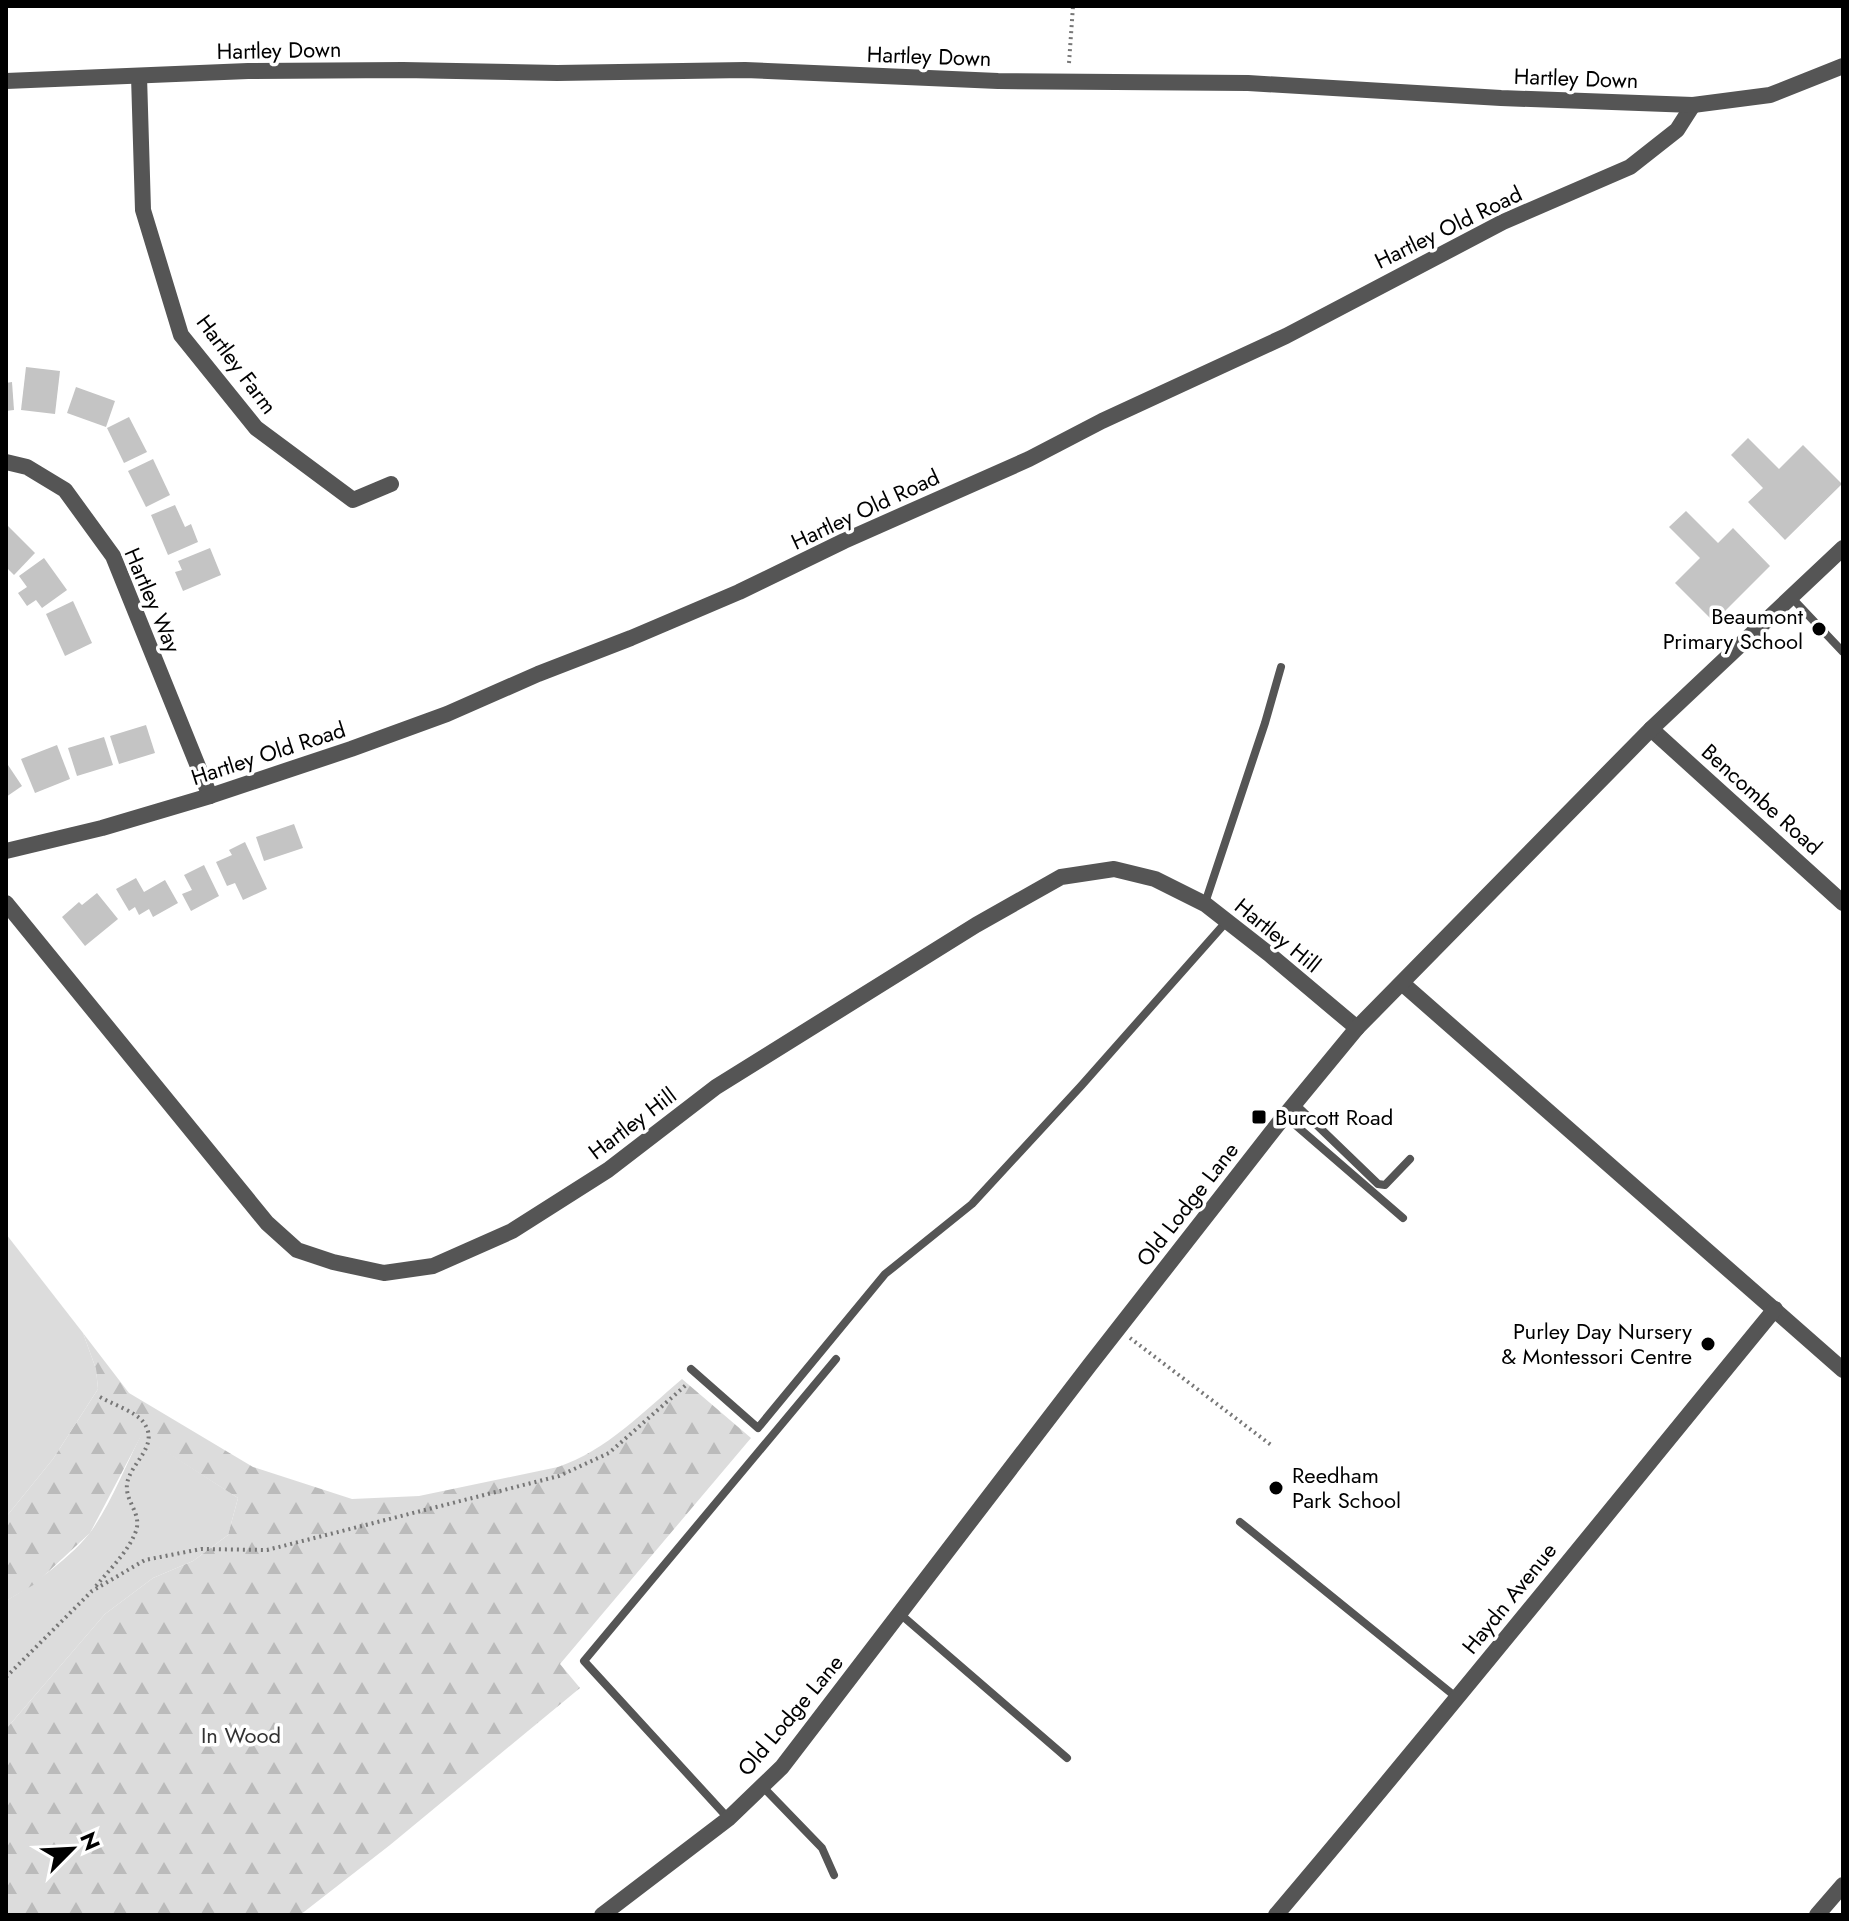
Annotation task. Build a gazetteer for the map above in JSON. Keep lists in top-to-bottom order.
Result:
{
  "streets": {
    "street": [
      "Hartley Down",
      "Hartley Old Road",
      "Hartley Farm",
      "Hartley Way",
      "Bencombe Road",
      "Hartley Hill",
      "Old Lodge Lane",
      "Haydn Avenue"
    ]
  },
  "crossings": [
    ["Hartley Down", "Hartley Old Road"],
    ["Hartley Down", "Hartley Farm"],
    ["Hartley Old Road", "Hartley Way"],
    ["Bencombe Road", "Old Lodge Lane"],
    ["Hartley Hill", "Old Lodge Lane"]
  ],
  "parks": ["In Wood"],
  "places": {
    "other": ["Beaumont Primary School", "Purley Day Nursery & Montessori Centre", "Reedham Park School"],
    "transit": ["Burcott Road"]
  },
  "north": "top right"
}
